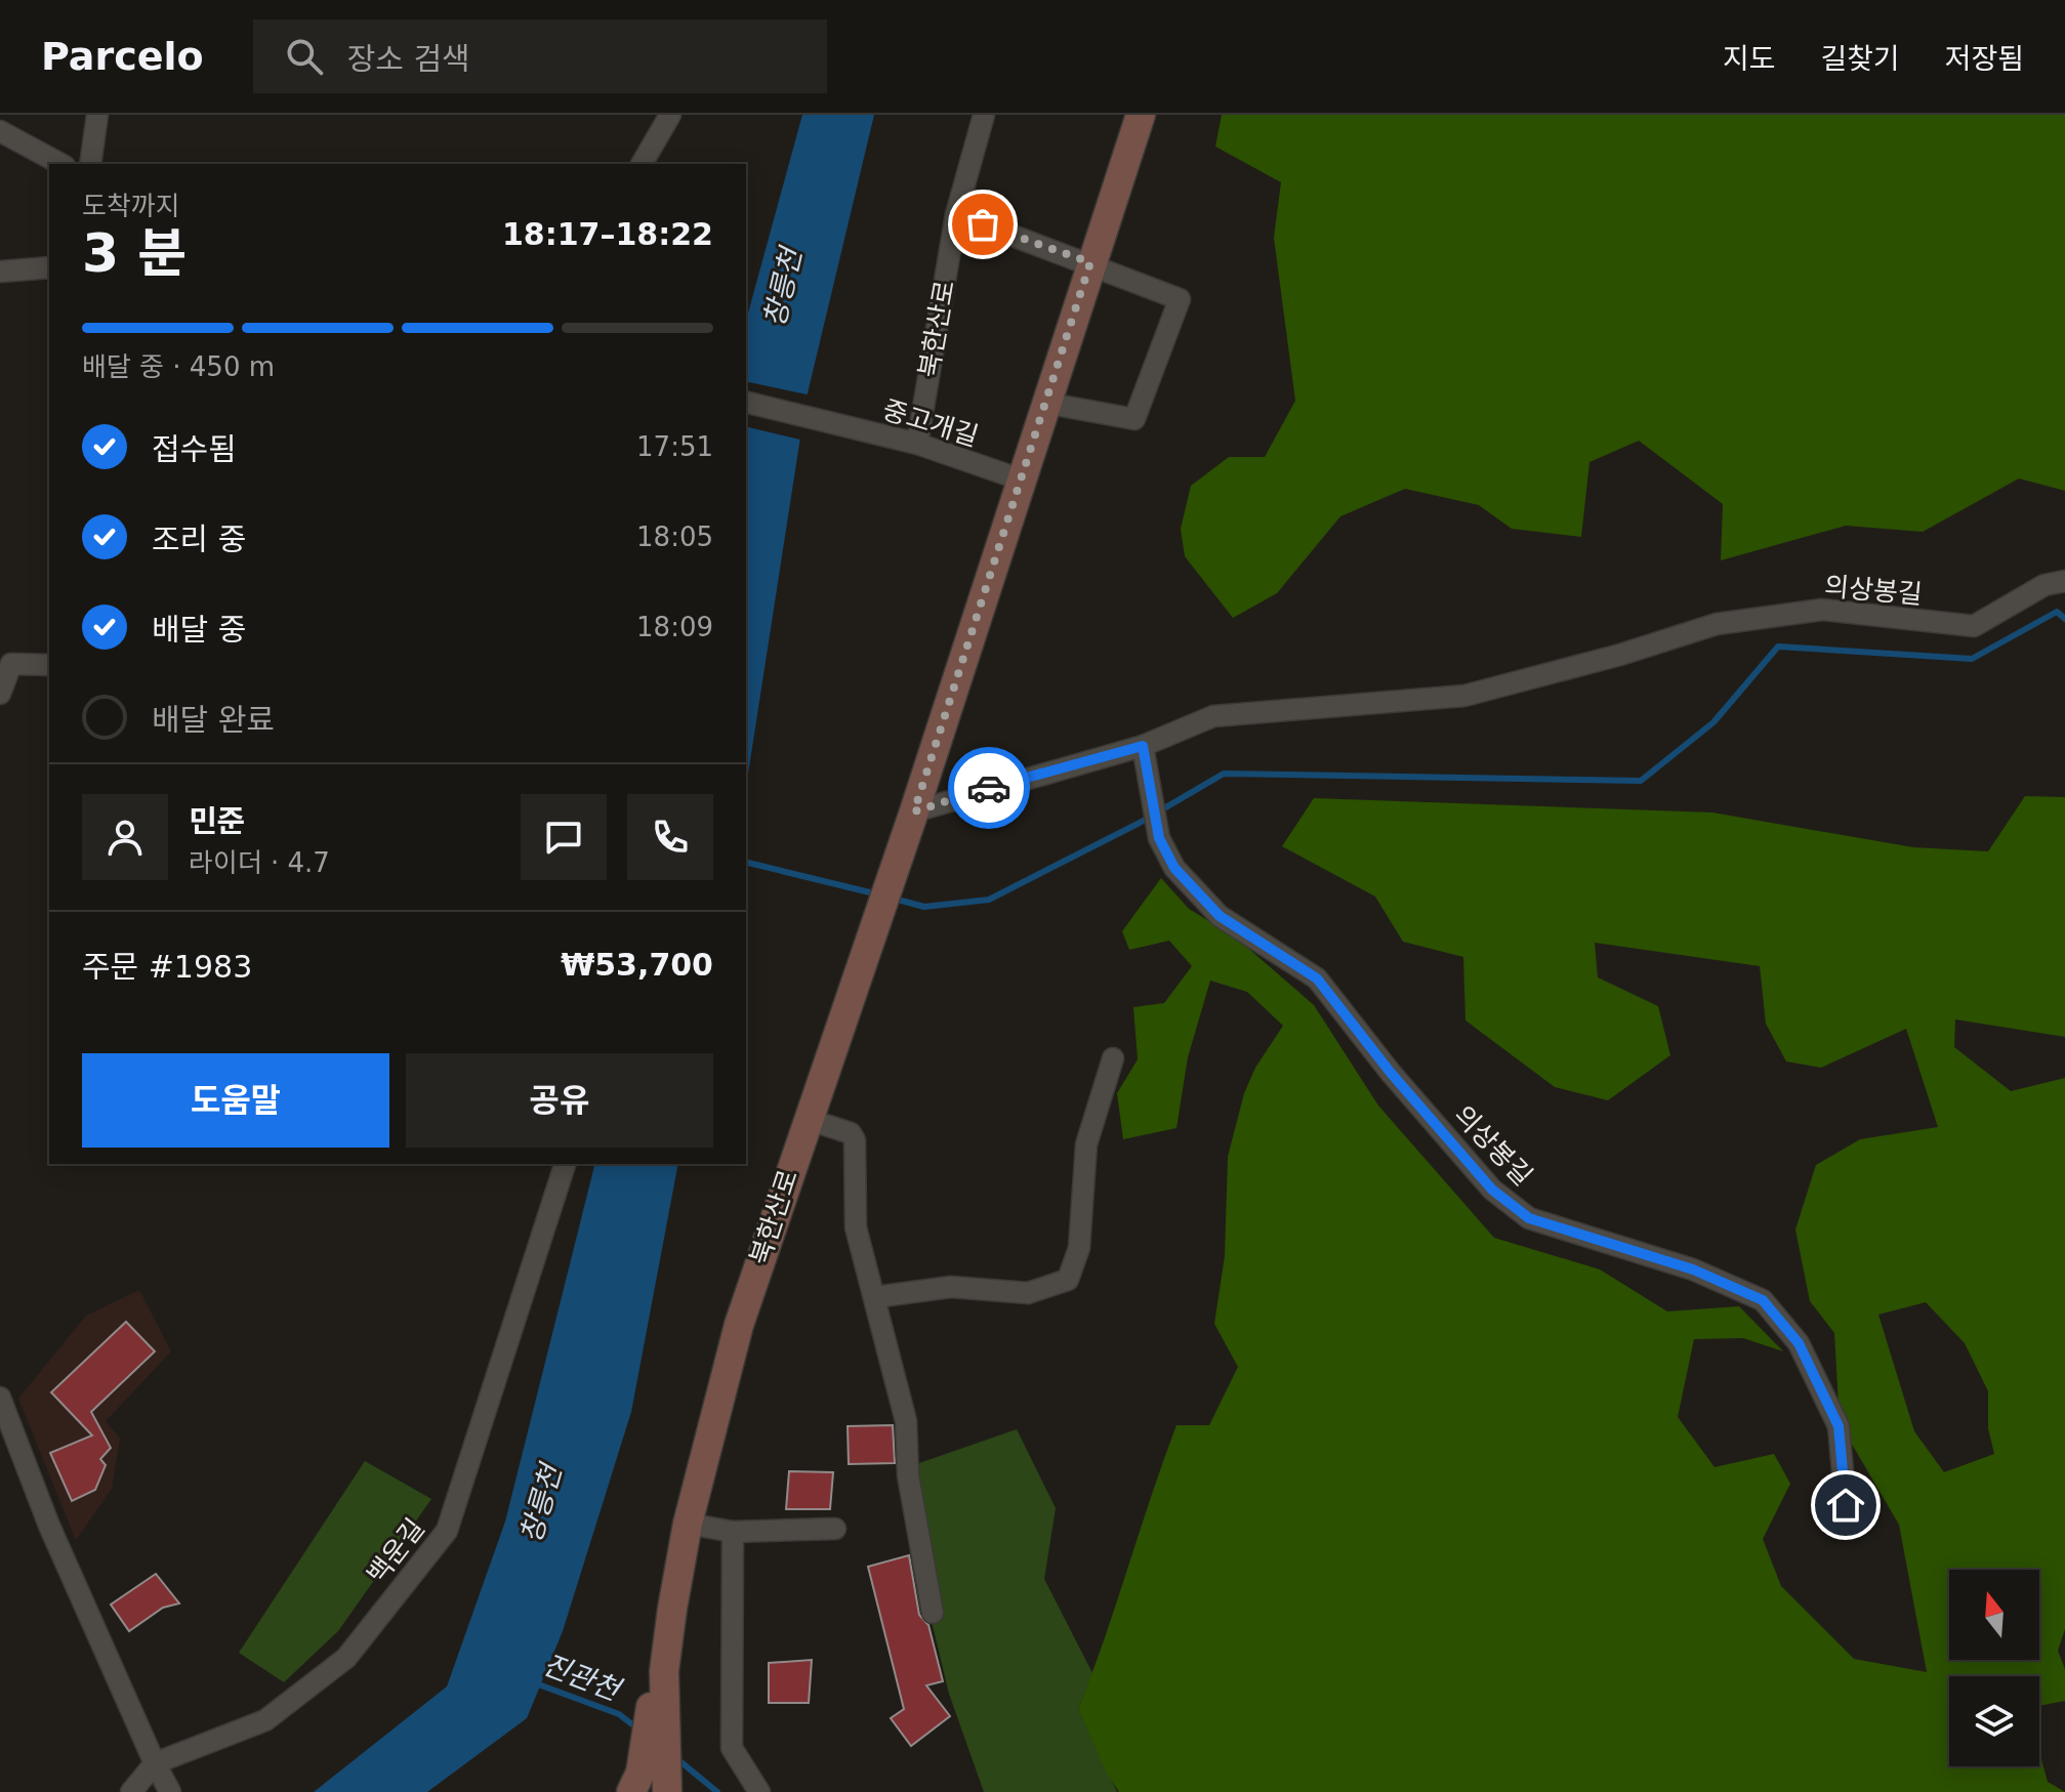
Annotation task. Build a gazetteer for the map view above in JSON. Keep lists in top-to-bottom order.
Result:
{
  "streets": {
    "main road": ["북한산로"],
    "street": ["중고개길", "의상봉길", "백운길"]
  },
  "crossings": [
    ["북한산로", "중고개길"],
    ["북한산로", "의상봉길"]
  ],
  "water": ["창릉천", "진관천"],
  "north": "top",
  "page": {
    "header": "Parcelo",
    "search": "장소 검색",
    "nav": ["지도", "길찾기", "저장됨"],
    "heading": ["3 분", "도착까지", "18:17–18:22"],
    "panel": [
      "민준",
      "라이더 · 4.7",
      "주문 #1983",
      "₩53,700"
    ],
    "bar": "배달 중 · 450 m",
    "list": [
      ["접수됨", "17:51"],
      ["조리 중", "18:05"],
      ["배달 중", "18:09"],
      "배달 완료"
    ],
    "buttons": ["도움말", "공유"]
  }
}
